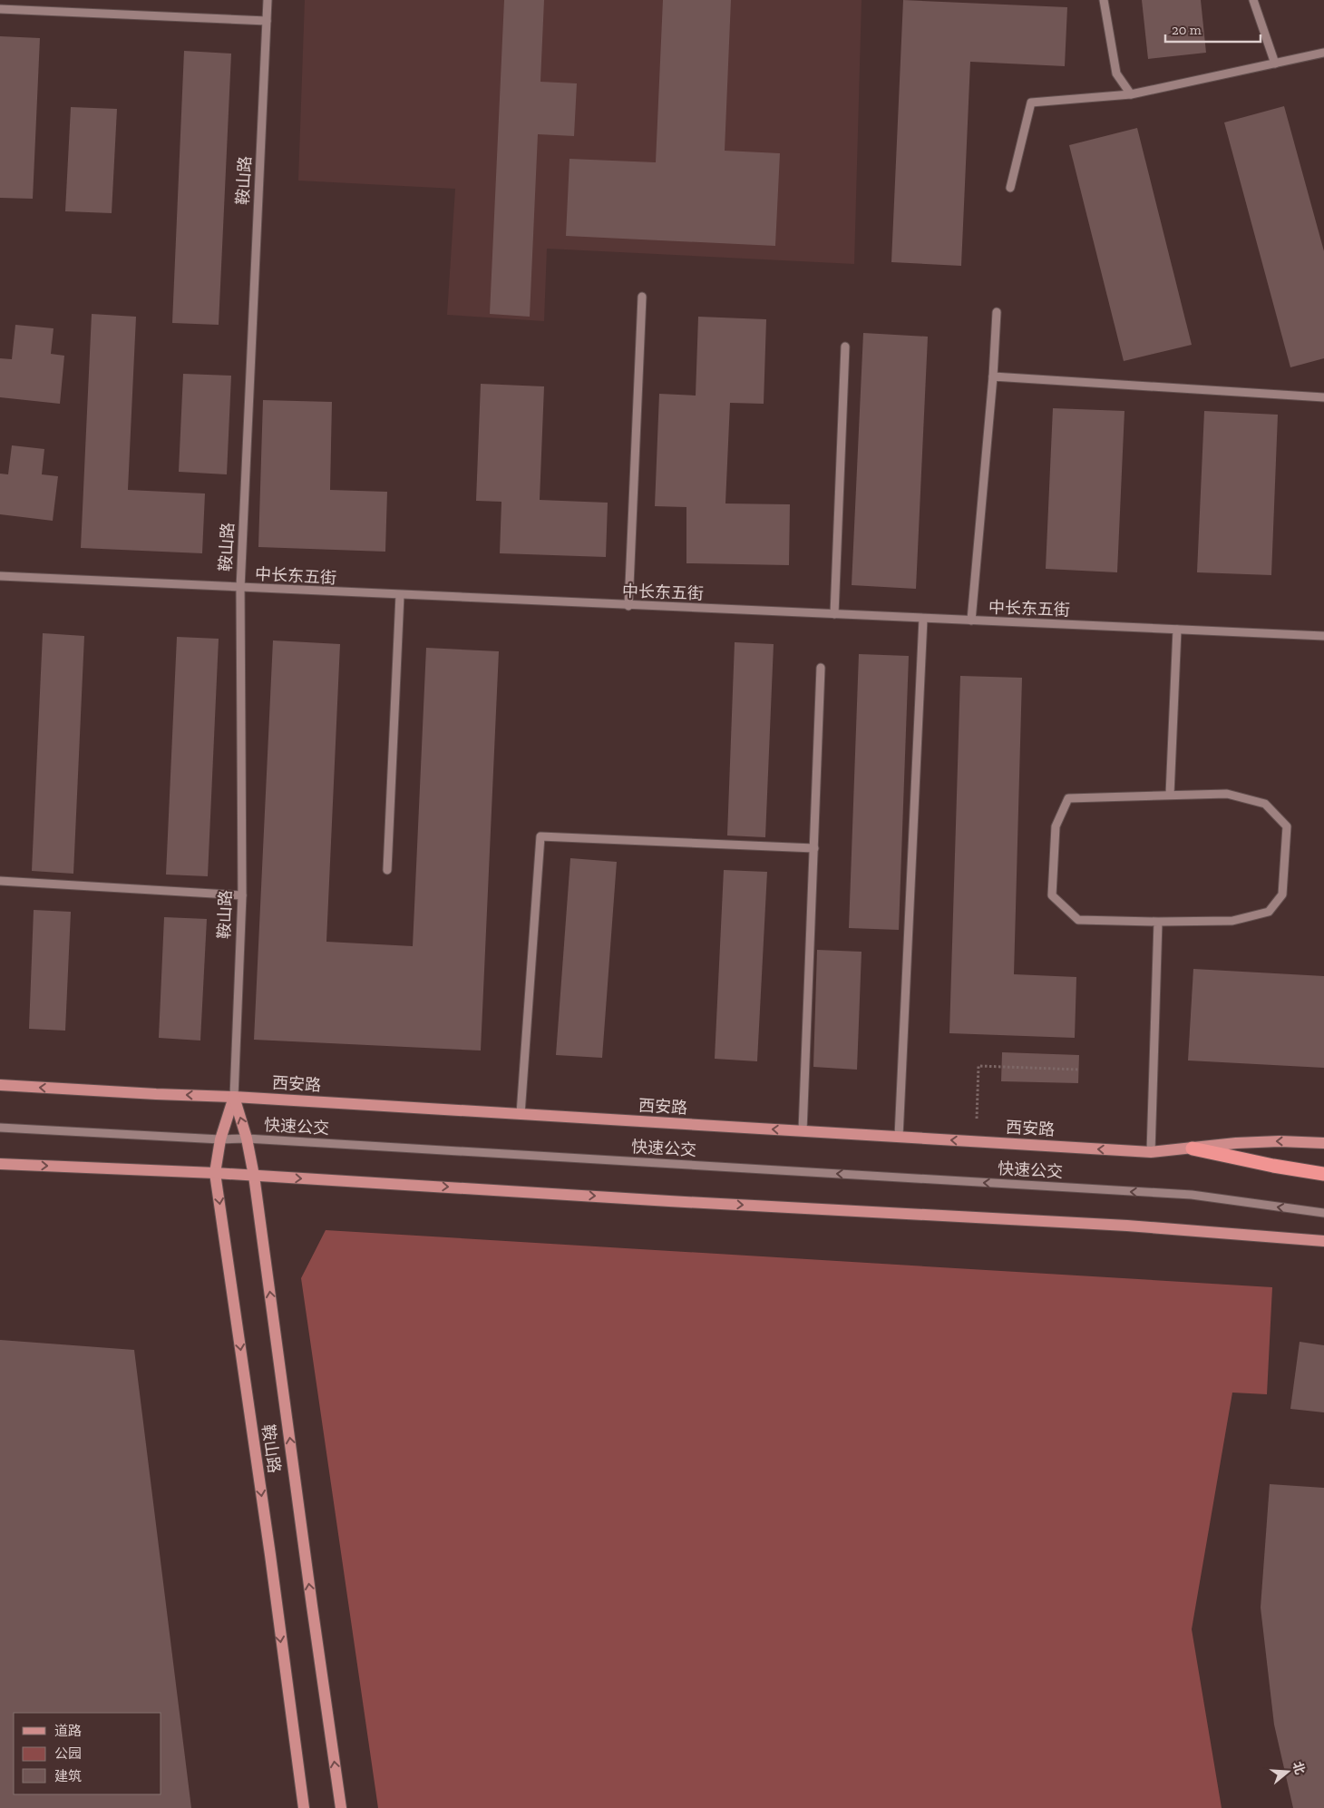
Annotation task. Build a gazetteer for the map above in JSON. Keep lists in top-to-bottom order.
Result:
{
  "streets": {
    "main road": ["鞍山路", "西安路"],
    "street": ["中长东五街", "快速公交"]
  },
  "crossings": [
    ["鞍山路", "中长东五街"],
    ["鞍山路", "西安路"],
    ["鞍山路", "快速公交"]
  ],
  "one_way": ["快速公交"],
  "legend": ["道路", "公园", "建筑"],
  "scale_bar": "20 m",
  "north": "right"
}
